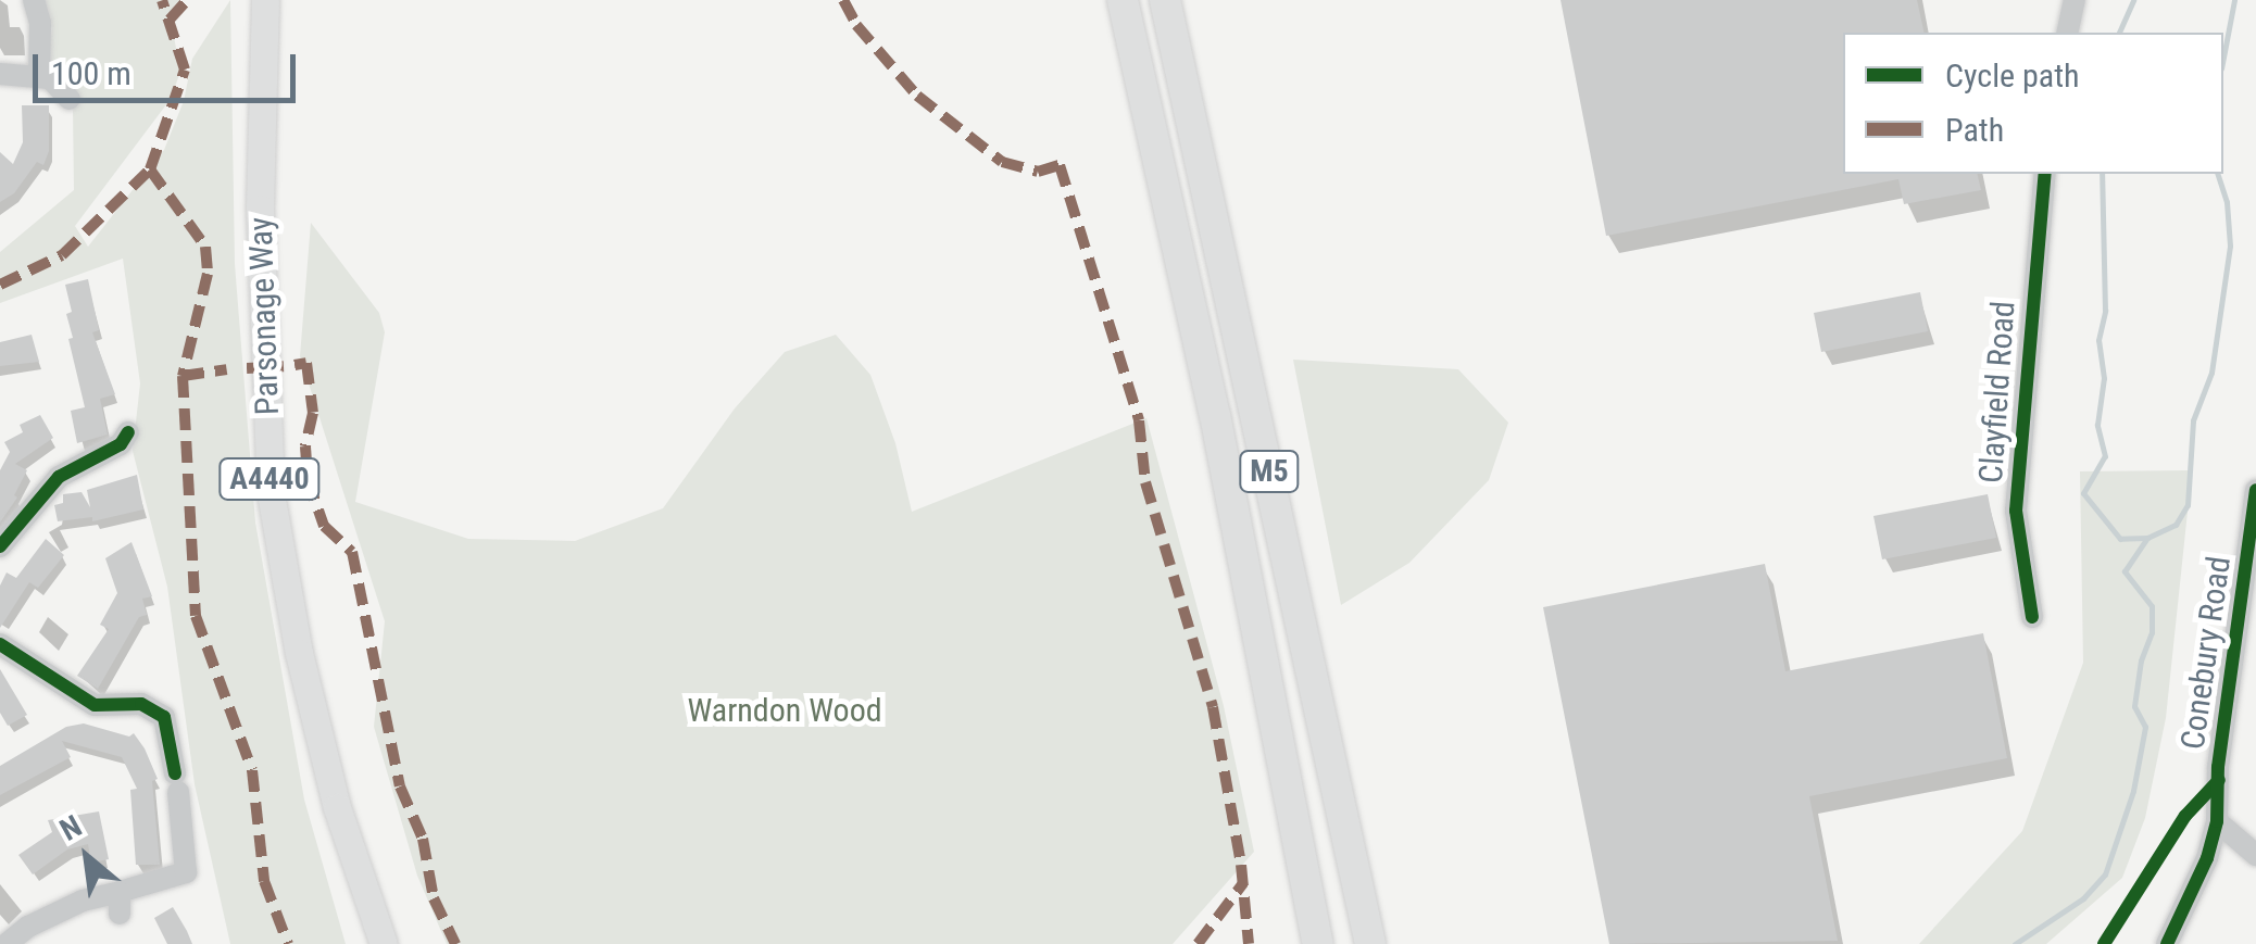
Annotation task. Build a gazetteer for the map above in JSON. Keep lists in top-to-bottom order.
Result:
{
  "streets": {
    "highway": ["M5"],
    "main road": ["Parsonage Way", "A4440"],
    "street": ["Clayfield Road", "Conebury Road"]
  },
  "parks": ["Warndon Wood"],
  "legend": ["Cycle path", "Path"],
  "scale_bar": "100 m",
  "north": "top left"
}
